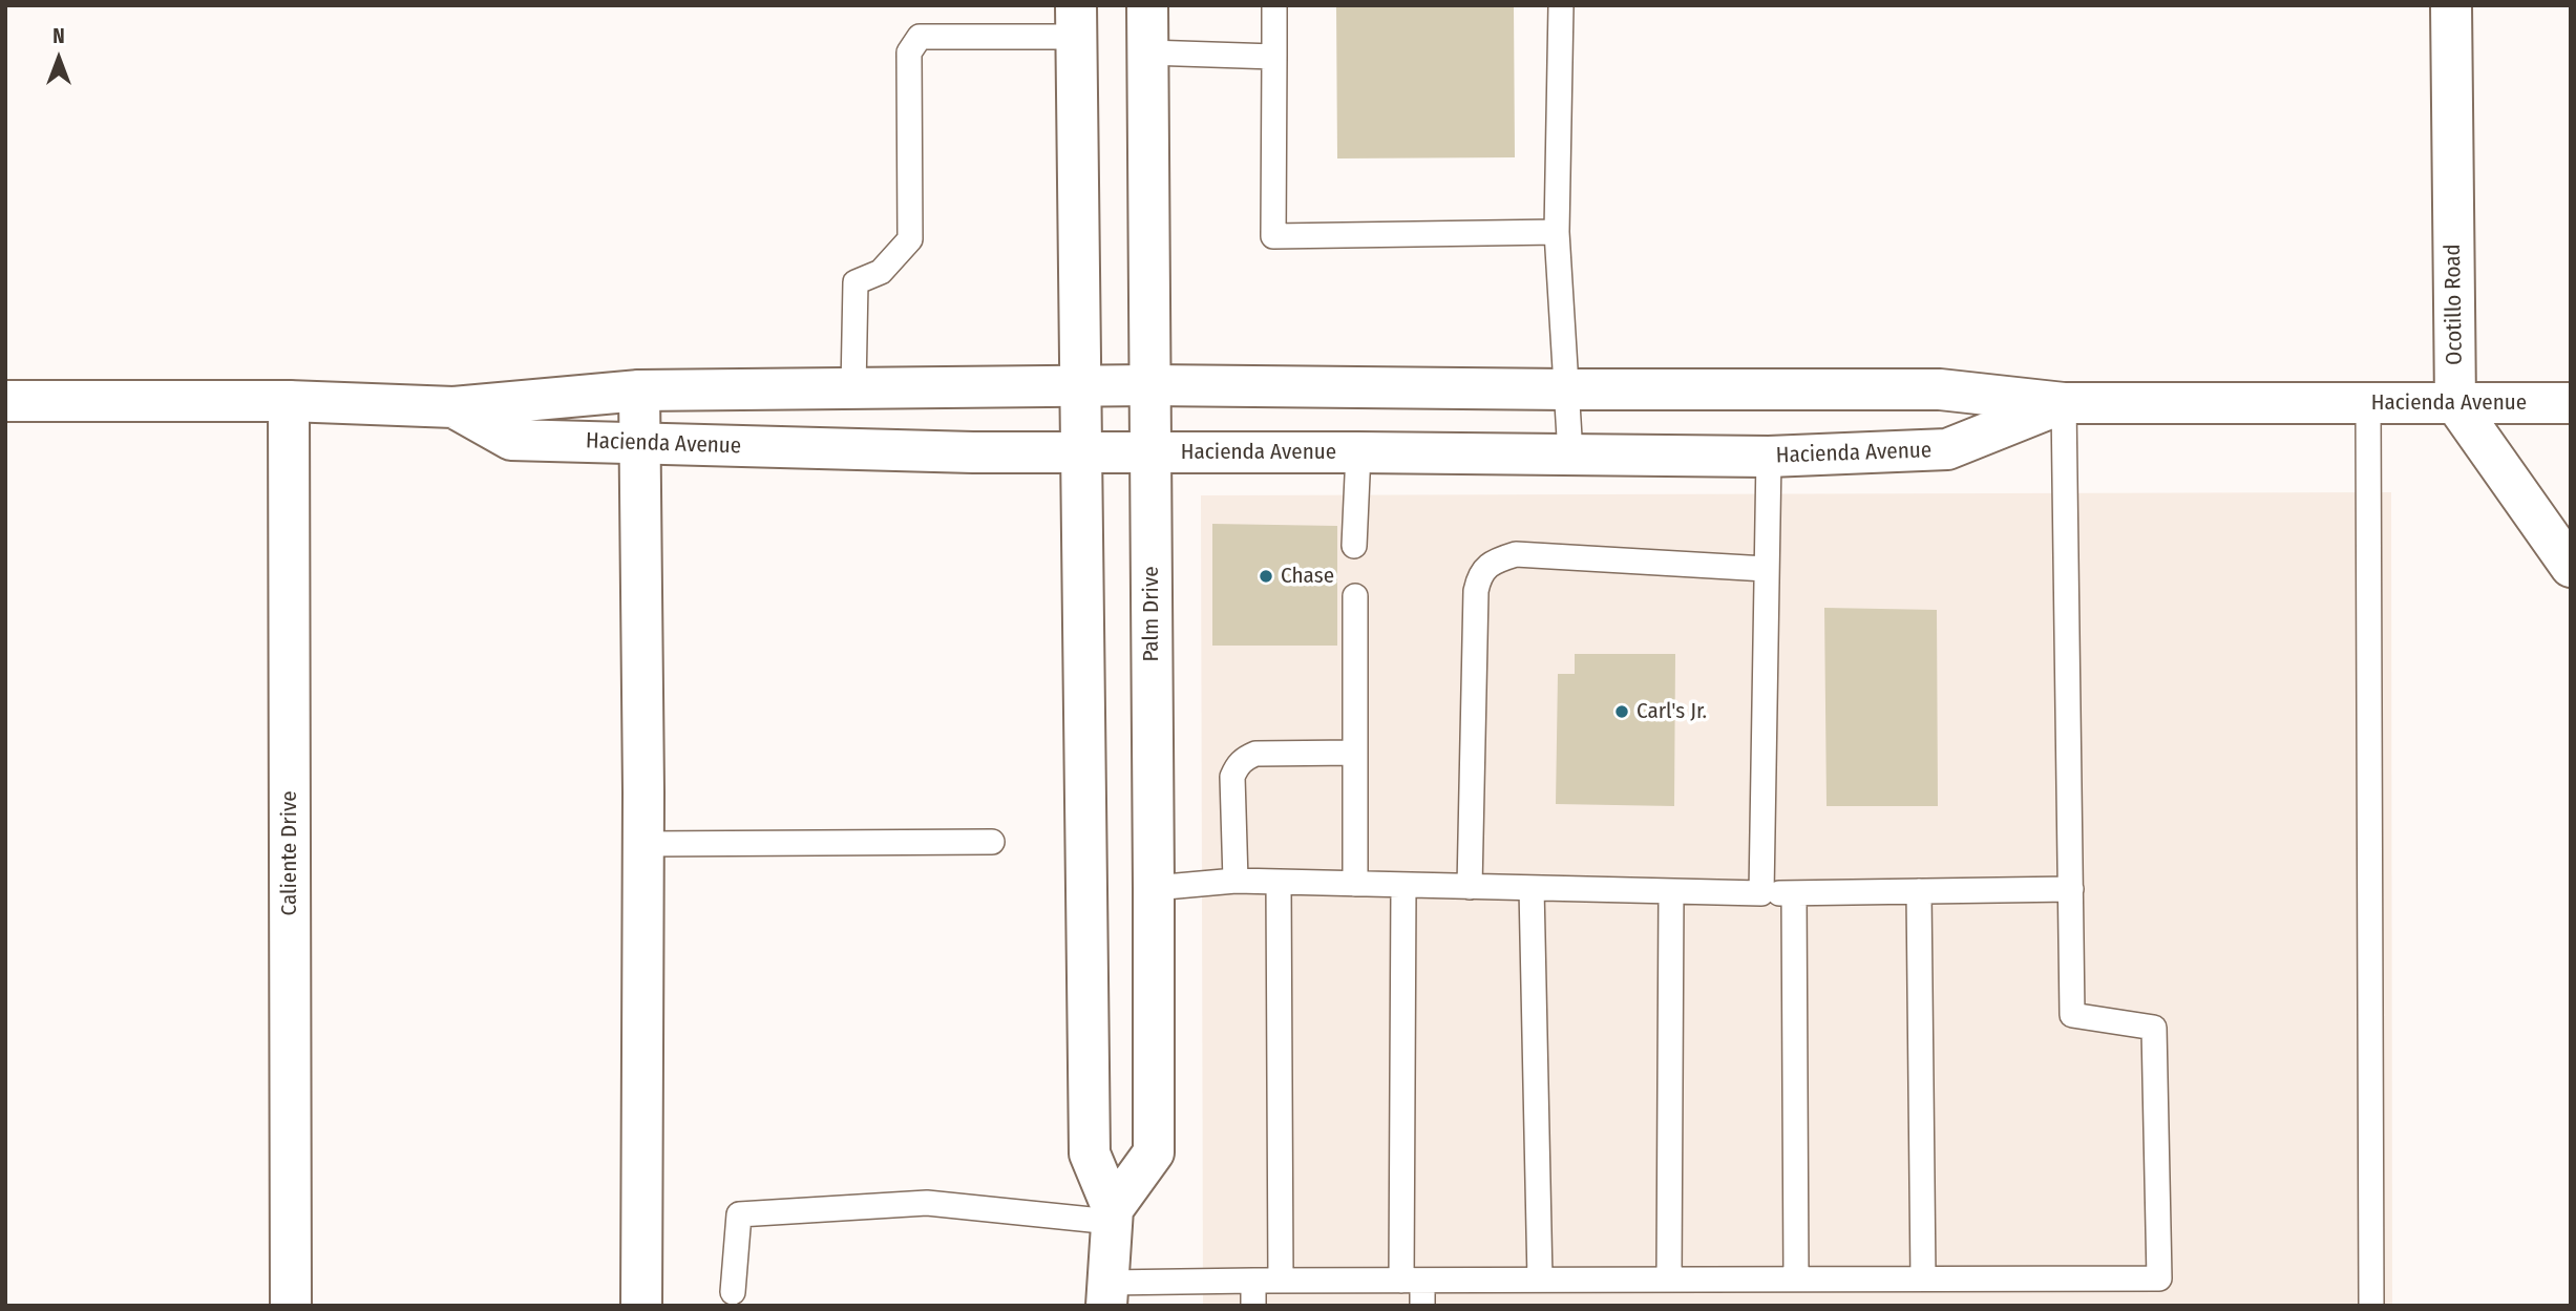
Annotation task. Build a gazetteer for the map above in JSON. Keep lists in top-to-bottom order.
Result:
{
  "streets": {
    "street": [
      "Ocotillo Road",
      "Hacienda Avenue",
      "Palm Drive",
      "Caliente Drive"
    ]
  },
  "crossings": [
    ["Ocotillo Road", "Hacienda Avenue"],
    ["Hacienda Avenue", "Palm Drive"],
    ["Hacienda Avenue", "Caliente Drive"]
  ],
  "places": ["Chase", "Carl's Jr."],
  "north": "top"
}
